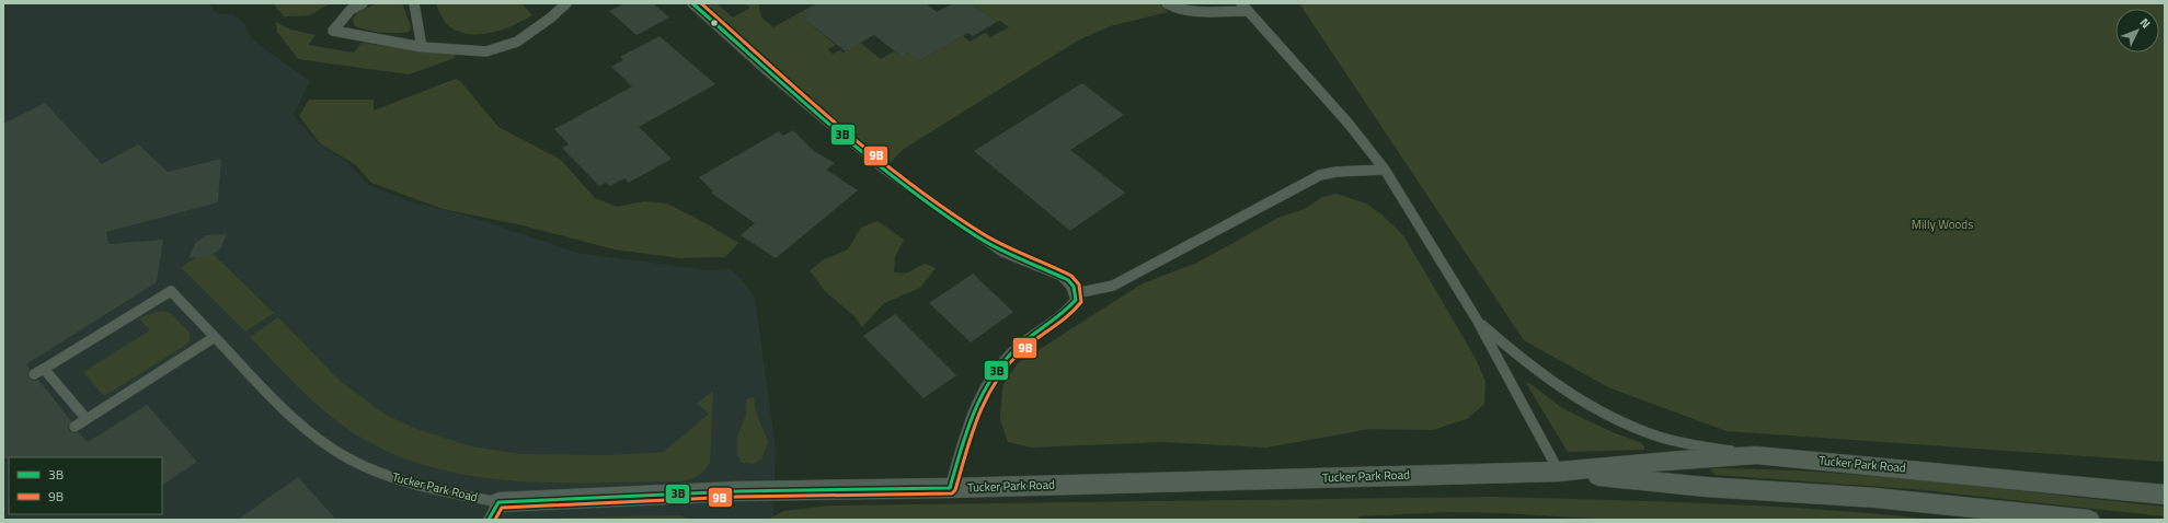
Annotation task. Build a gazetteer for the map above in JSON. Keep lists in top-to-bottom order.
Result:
{
  "streets": {
    "street": ["Tucker Park Road"]
  },
  "parks": ["Milly Woods"],
  "lines": ["transit line 3B", "transit line 9B"],
  "legend": ["3B", "9B"],
  "north": "top right"
}
